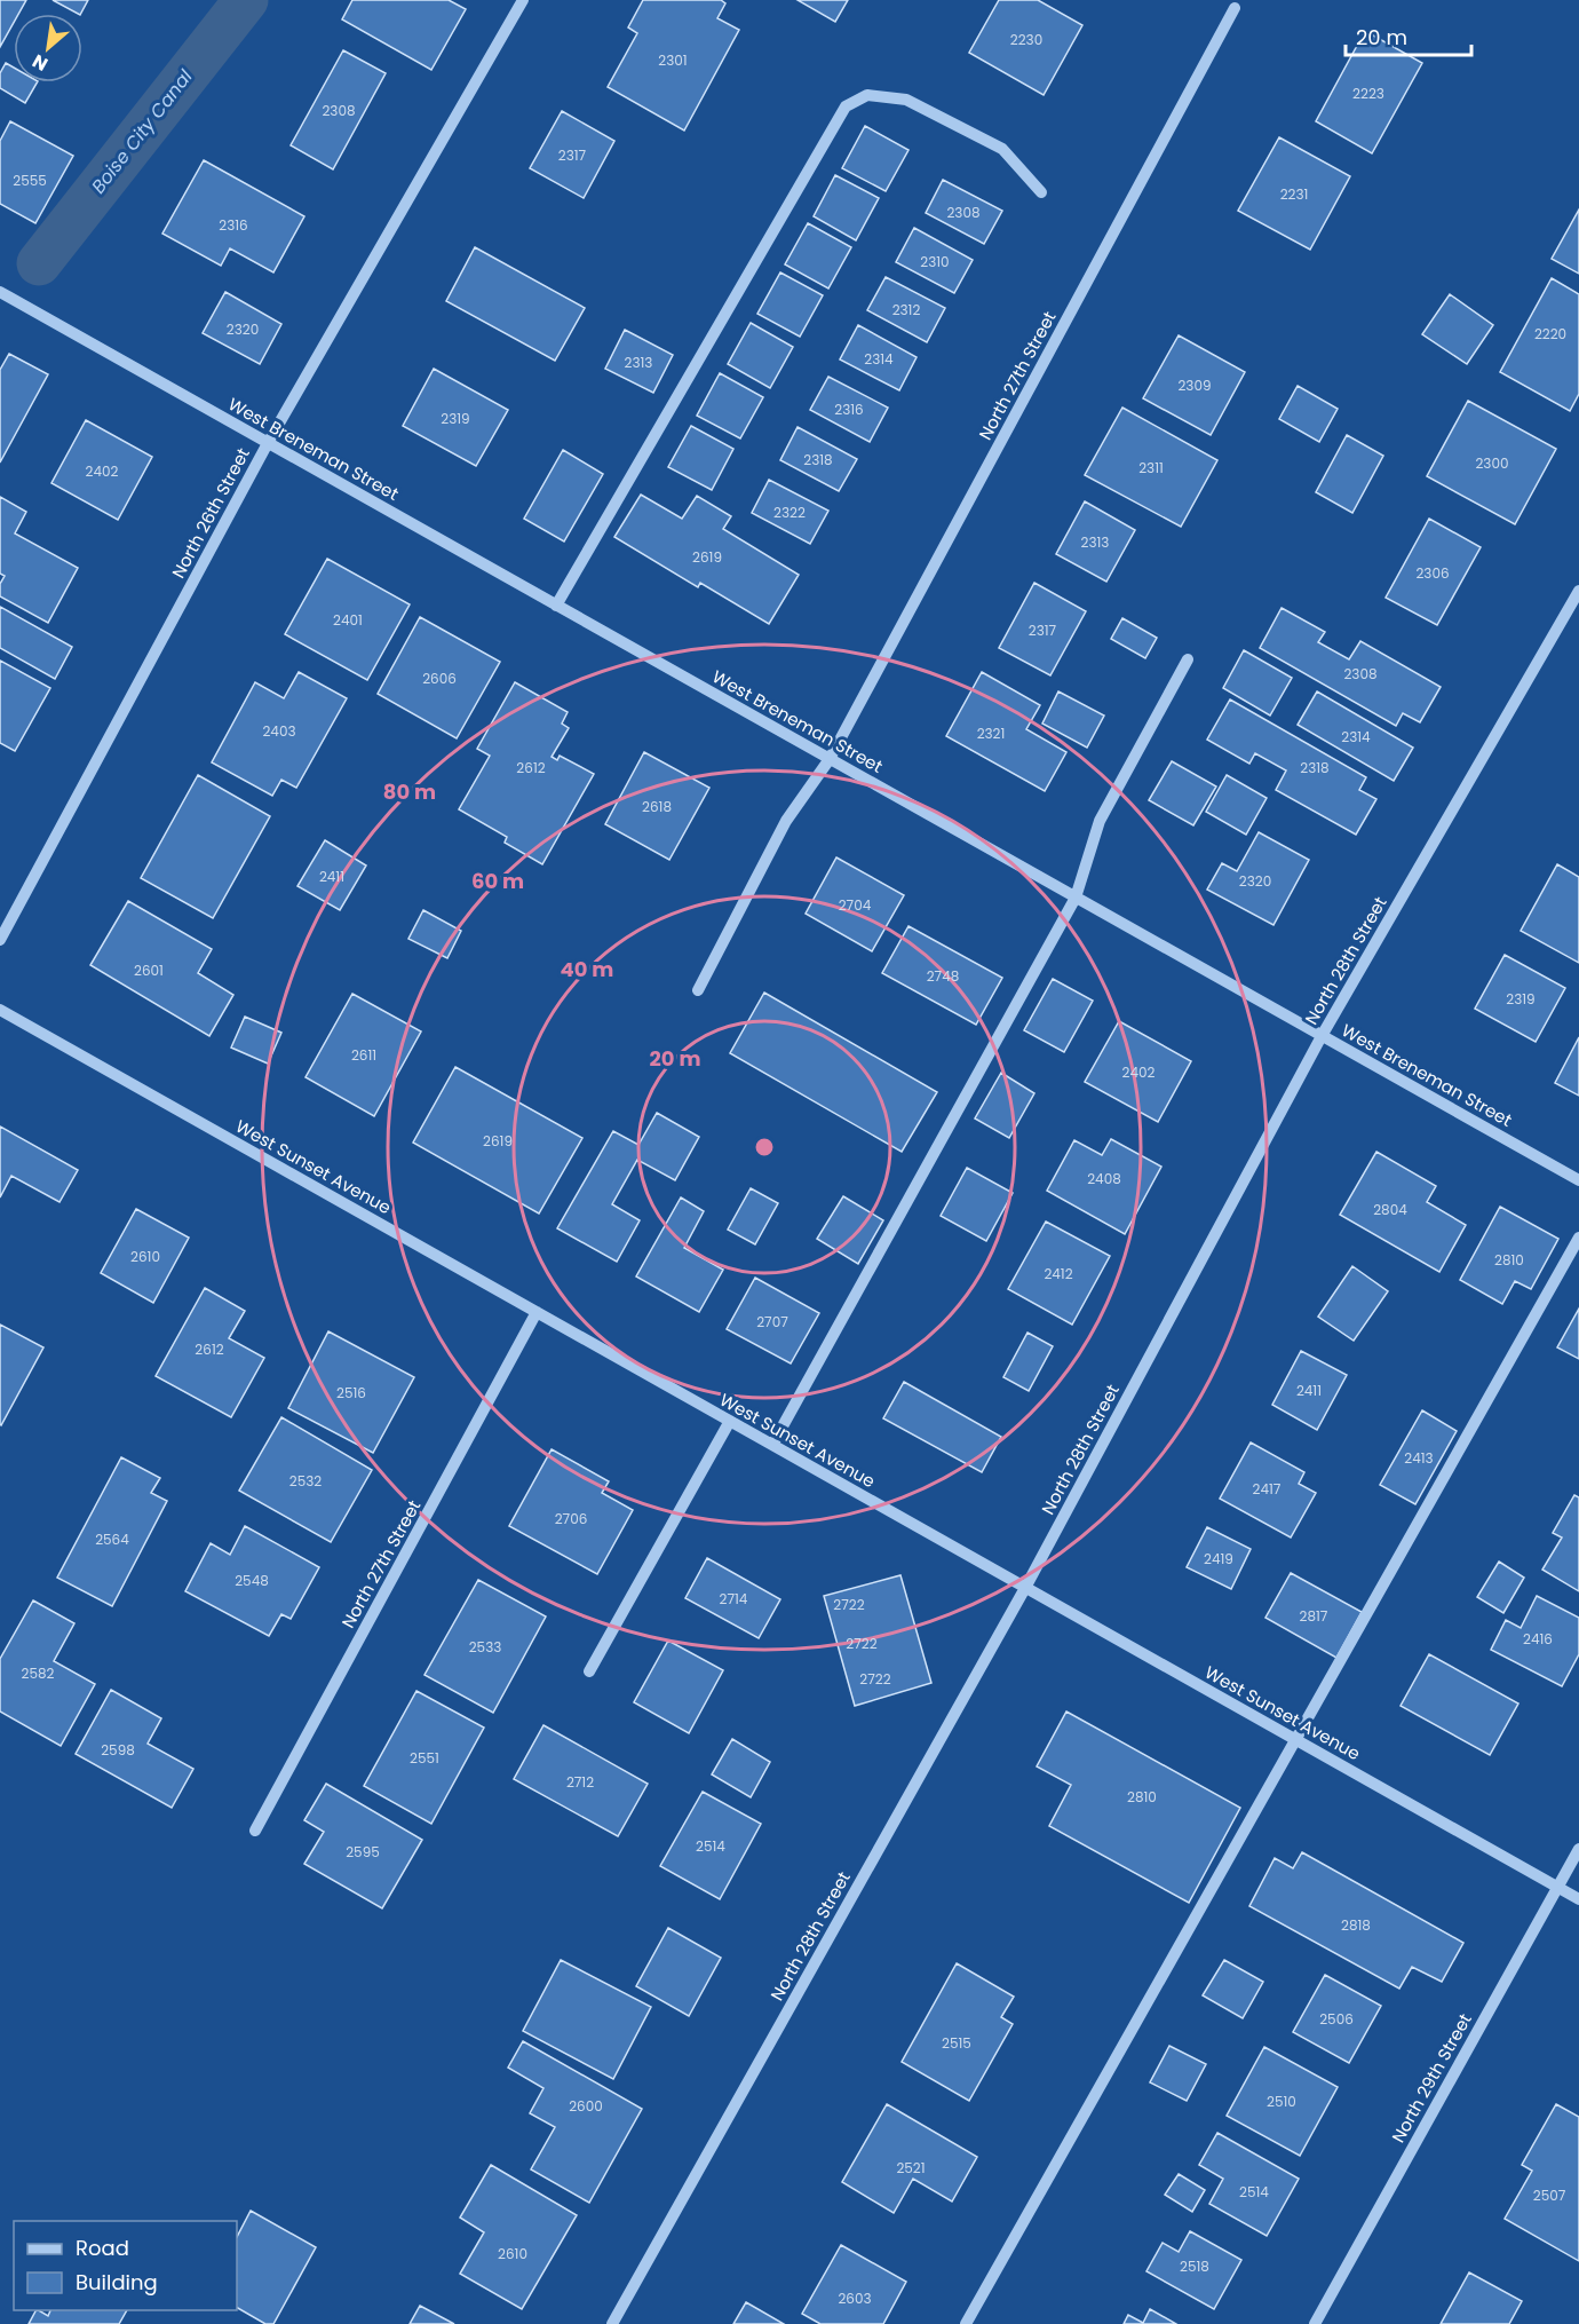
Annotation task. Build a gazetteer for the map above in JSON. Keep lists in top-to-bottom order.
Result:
{
  "streets": {
    "street": [
      "North 27th Street",
      "West Breneman Street",
      "North 26th Street",
      "North 28th Street",
      "West Sunset Avenue",
      "North 29th Street"
    ]
  },
  "crossings": [
    ["North 27th Street", "West Breneman Street"],
    ["North 27th Street", "West Sunset Avenue"],
    ["West Breneman Street", "North 26th Street"],
    ["West Breneman Street", "North 28th Street"],
    ["North 28th Street", "West Sunset Avenue"],
    ["West Sunset Avenue", "North 29th Street"]
  ],
  "water": ["Boise City Canal"],
  "house_numbers": [
    "2230",
    "2301",
    "2223",
    "2308",
    "2317",
    "2555",
    "2231",
    "2308",
    "2316",
    "2310",
    "2312",
    "2320",
    "2220",
    "2314",
    "2313",
    "2309",
    "2316",
    "2319",
    "2318",
    "2300",
    "2311",
    "2402",
    "2322",
    "2313",
    "2619",
    "2306",
    "2401",
    "2317",
    "2308",
    "2606",
    "2403",
    "2321",
    "2314",
    "2612",
    "2318",
    "2618",
    "2411",
    "2320",
    "2704",
    "2601",
    "2748",
    "2319",
    "2611",
    "2402",
    "2619",
    "2408",
    "2804",
    "2610",
    "2810",
    "2412",
    "2707",
    "2612",
    "2411",
    "2516",
    "2413",
    "2532",
    "2417",
    "2706",
    "2564",
    "2419",
    "2548",
    "2714",
    "2722",
    "2817",
    "2416",
    "2722",
    "2533",
    "2582",
    "2722",
    "2598",
    "2551",
    "2712",
    "2810",
    "2514",
    "2595",
    "2818",
    "2506",
    "2515",
    "2510",
    "2600",
    "2521",
    "2514",
    "2507",
    "2610",
    "2518",
    "2603"
  ],
  "legend": ["Road", "Building"],
  "scale_bar": "20 m",
  "north": "bottom left",
  "rings": [
    "80 m",
    "60 m",
    "40 m",
    "20 m"
  ]
}
